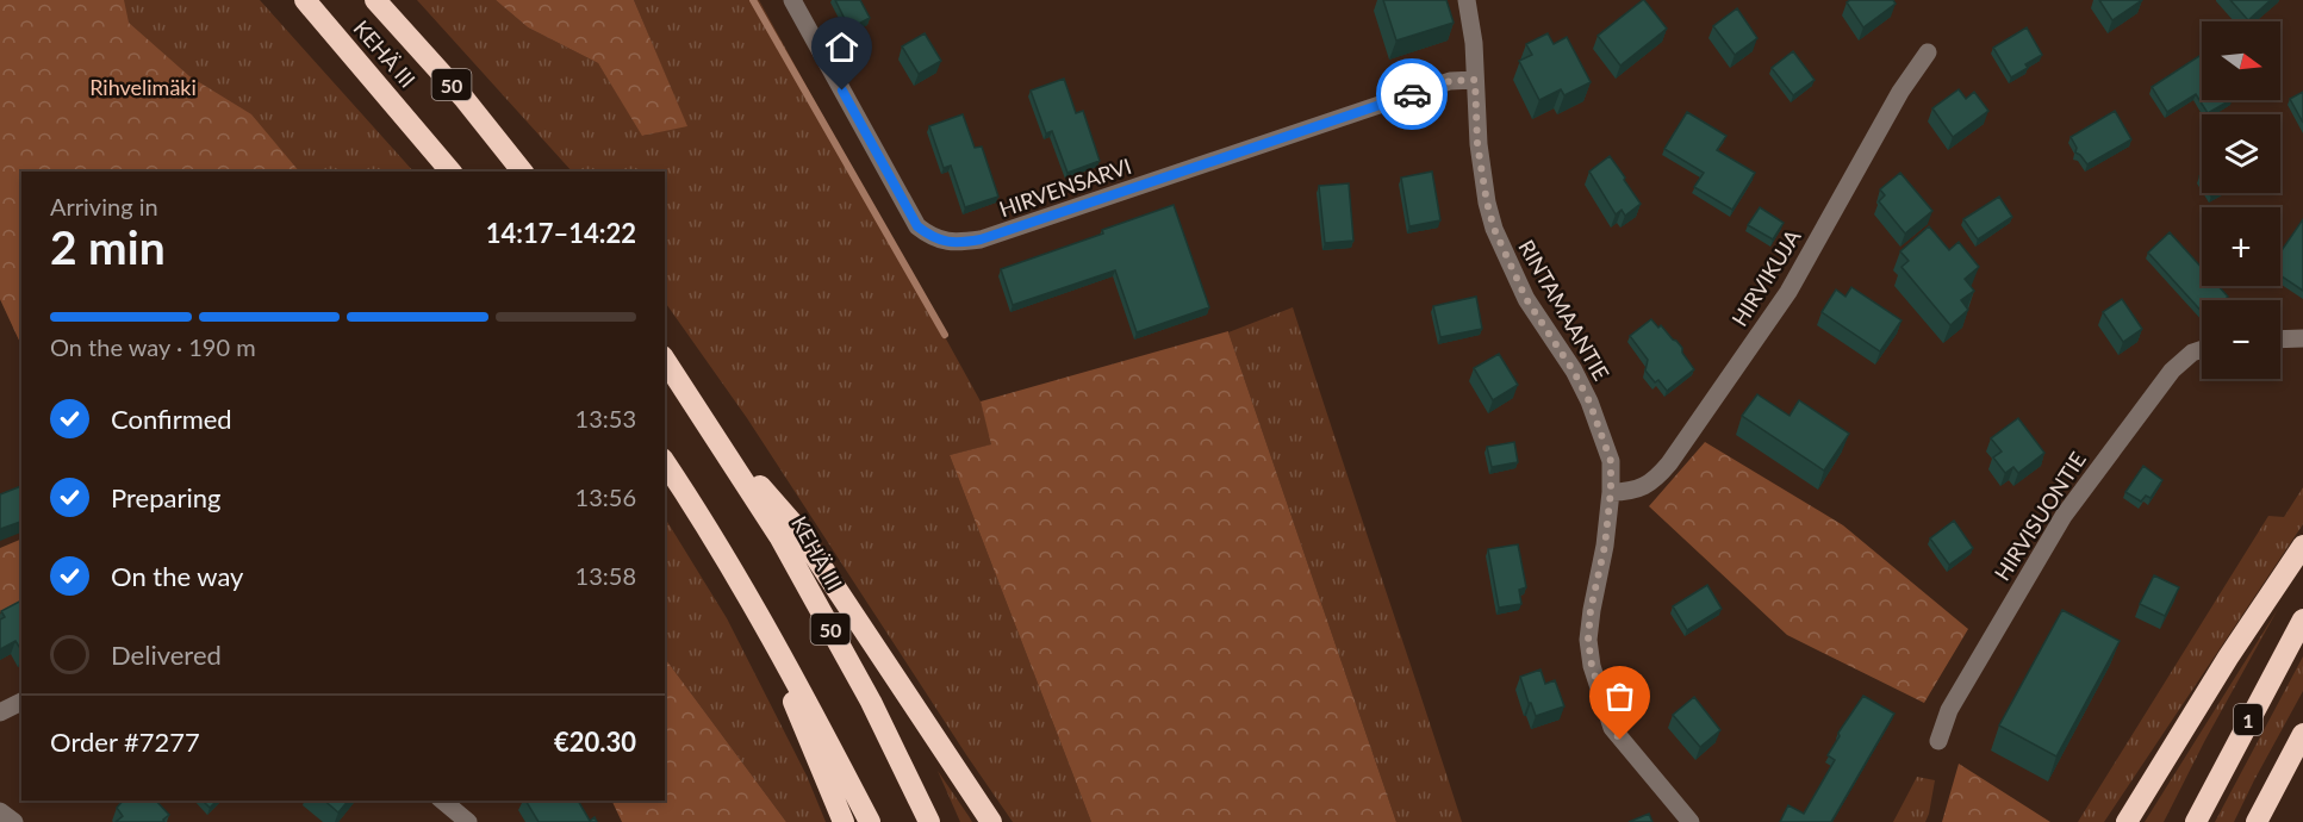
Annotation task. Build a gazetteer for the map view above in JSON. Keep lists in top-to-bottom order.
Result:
{
  "streets": {
    "highway": ["KEHÄ III", "50", "1"],
    "street": [
      "HIRVENSARVI",
      "HIRVIKUJA",
      "RINTAMAANTIE",
      "HIRVISUONTIE"
    ]
  },
  "crossings": [
    ["HIRVENSARVI", "RINTAMAANTIE"],
    ["HIRVIKUJA", "RINTAMAANTIE"]
  ],
  "parks": ["Rihvelimäki"],
  "north": "right",
  "page": {
    "map_buttons": ["+", "−"],
    "heading": ["2 min", "Arriving in", "14:17–14:22"],
    "panel": ["Order #7277", "€20.30"],
    "bar": "On the way · 190 m",
    "list": [
      ["Confirmed", "13:53"],
      ["Preparing", "13:56"],
      ["On the way", "13:58"],
      "Delivered"
    ]
  }
}
